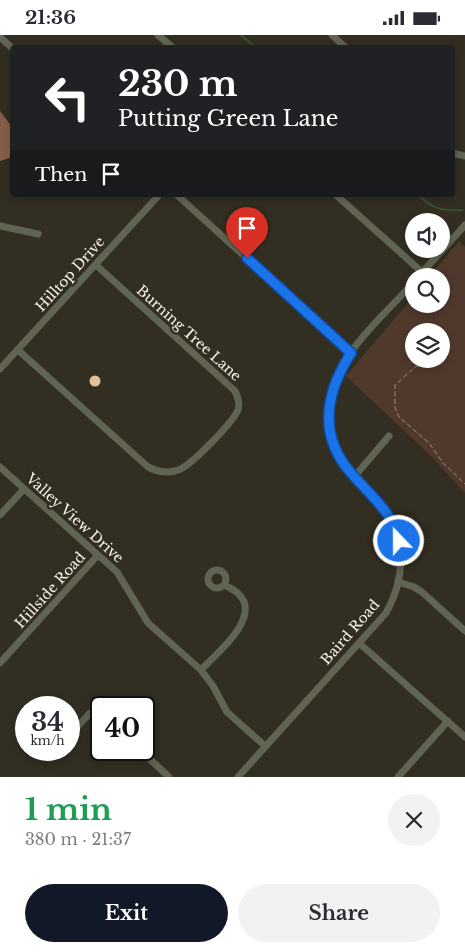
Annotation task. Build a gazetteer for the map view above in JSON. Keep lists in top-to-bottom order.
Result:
{
  "streets": {
    "street": [
      "Hilltop Drive",
      "Burning Tree Lane",
      "Valley View Drive",
      "Hillside Road",
      "Baird Road"
    ]
  },
  "crossings": [
    ["Hilltop Drive", "Burning Tree Lane"],
    ["Valley View Drive", "Hillside Road"],
    ["Valley View Drive", "Baird Road"]
  ],
  "page": {
    "status": "21:36",
    "turn": ["230 m", "Putting Green Lane"],
    "then": "Then",
    "speed": "34 km/h",
    "limit": "40",
    "heading": ["1 min", "380 m · 21:37"],
    "buttons": ["Exit", "Share"]
  }
}
